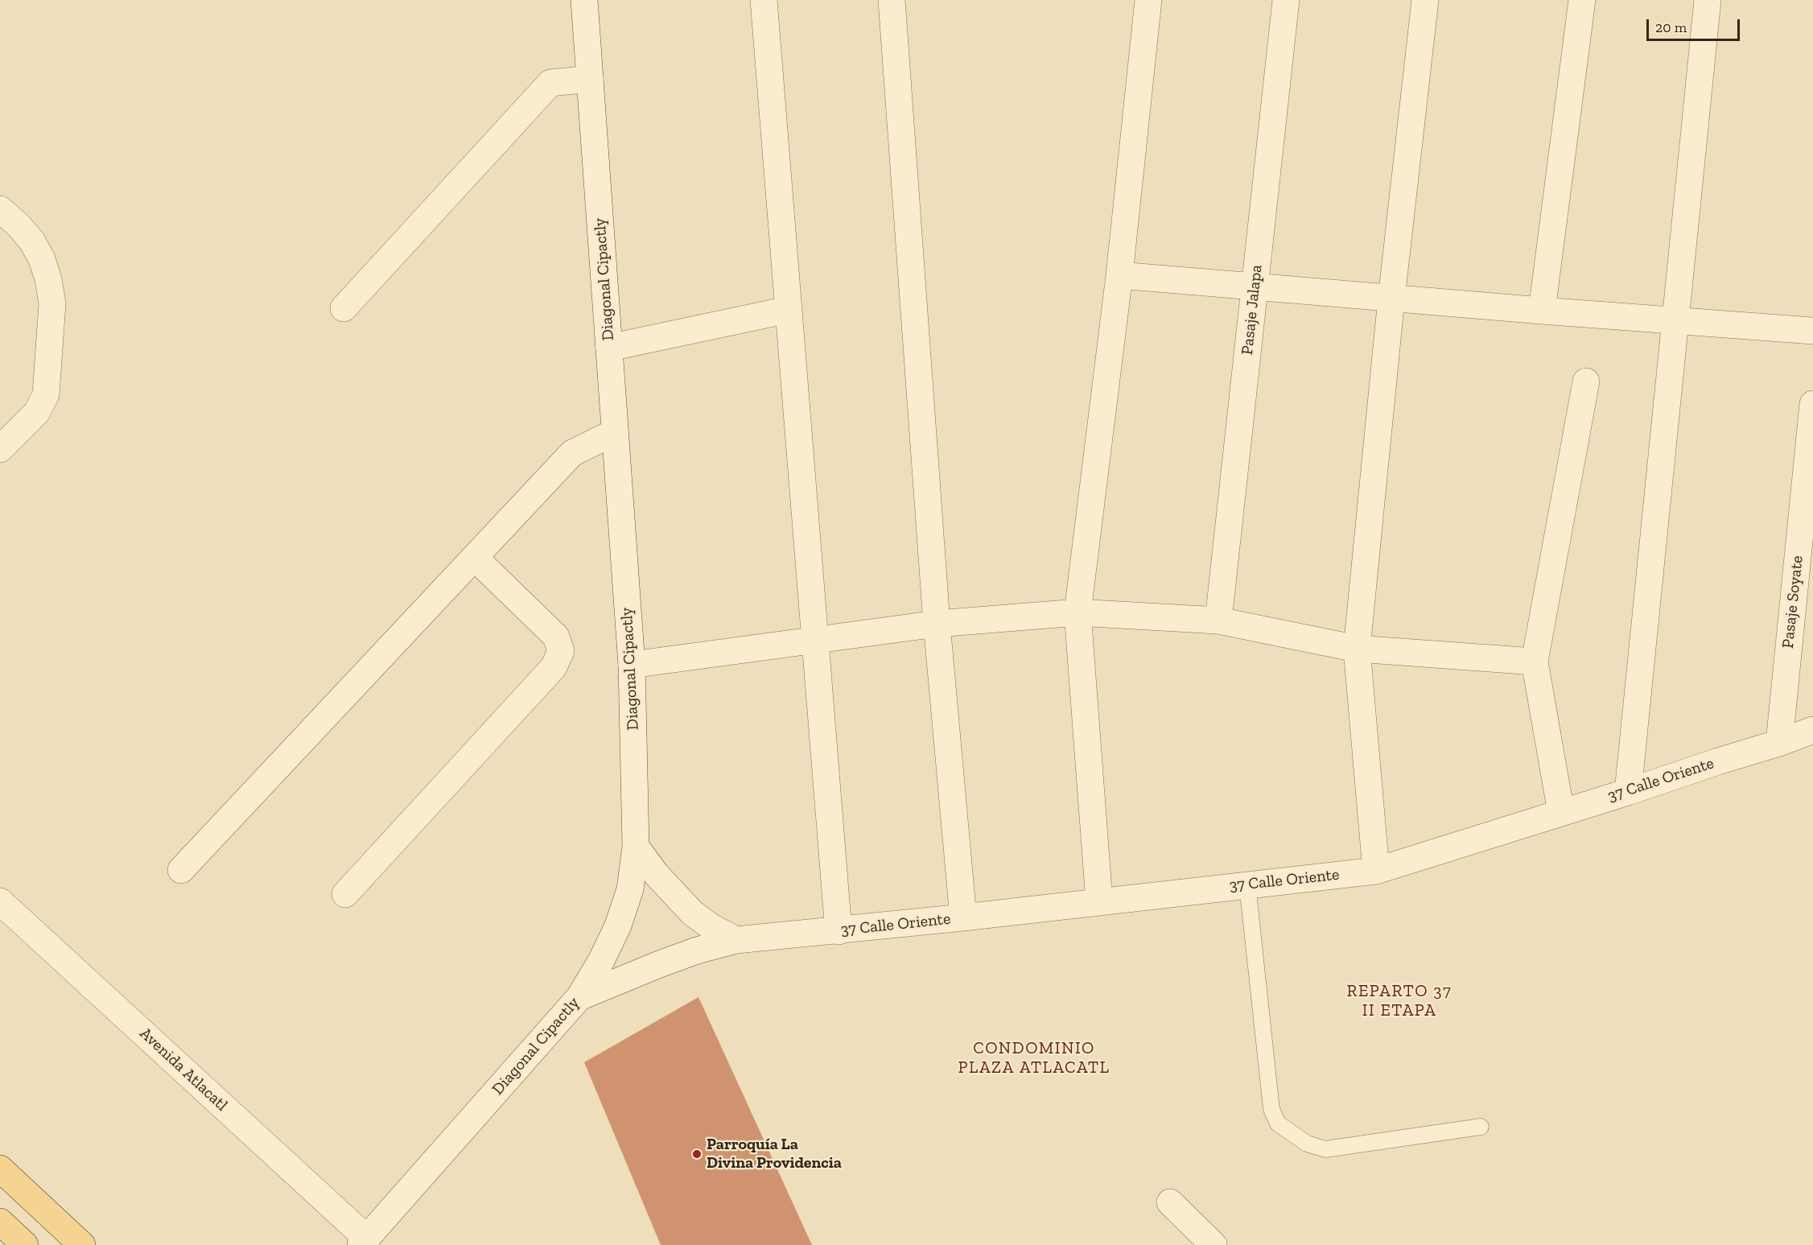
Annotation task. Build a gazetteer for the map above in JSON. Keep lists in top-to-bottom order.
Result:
{
  "streets": {
    "street": [
      "Diagonal Cipactly",
      "Pasaje Jalapa",
      "Pasaje Soyate",
      "37 Calle Oriente",
      "Avenida Atlacatl"
    ]
  },
  "crossings": [
    ["Diagonal Cipactly", "37 Calle Oriente"],
    ["Diagonal Cipactly", "Avenida Atlacatl"],
    ["Pasaje Soyate", "37 Calle Oriente"]
  ],
  "districts": ["REPARTO 37 II ETAPA", "CONDOMINIO PLAZA ATLACATL"],
  "places": ["Parroquía La Divina Providencia"],
  "scale_bar": "20 m"
}
